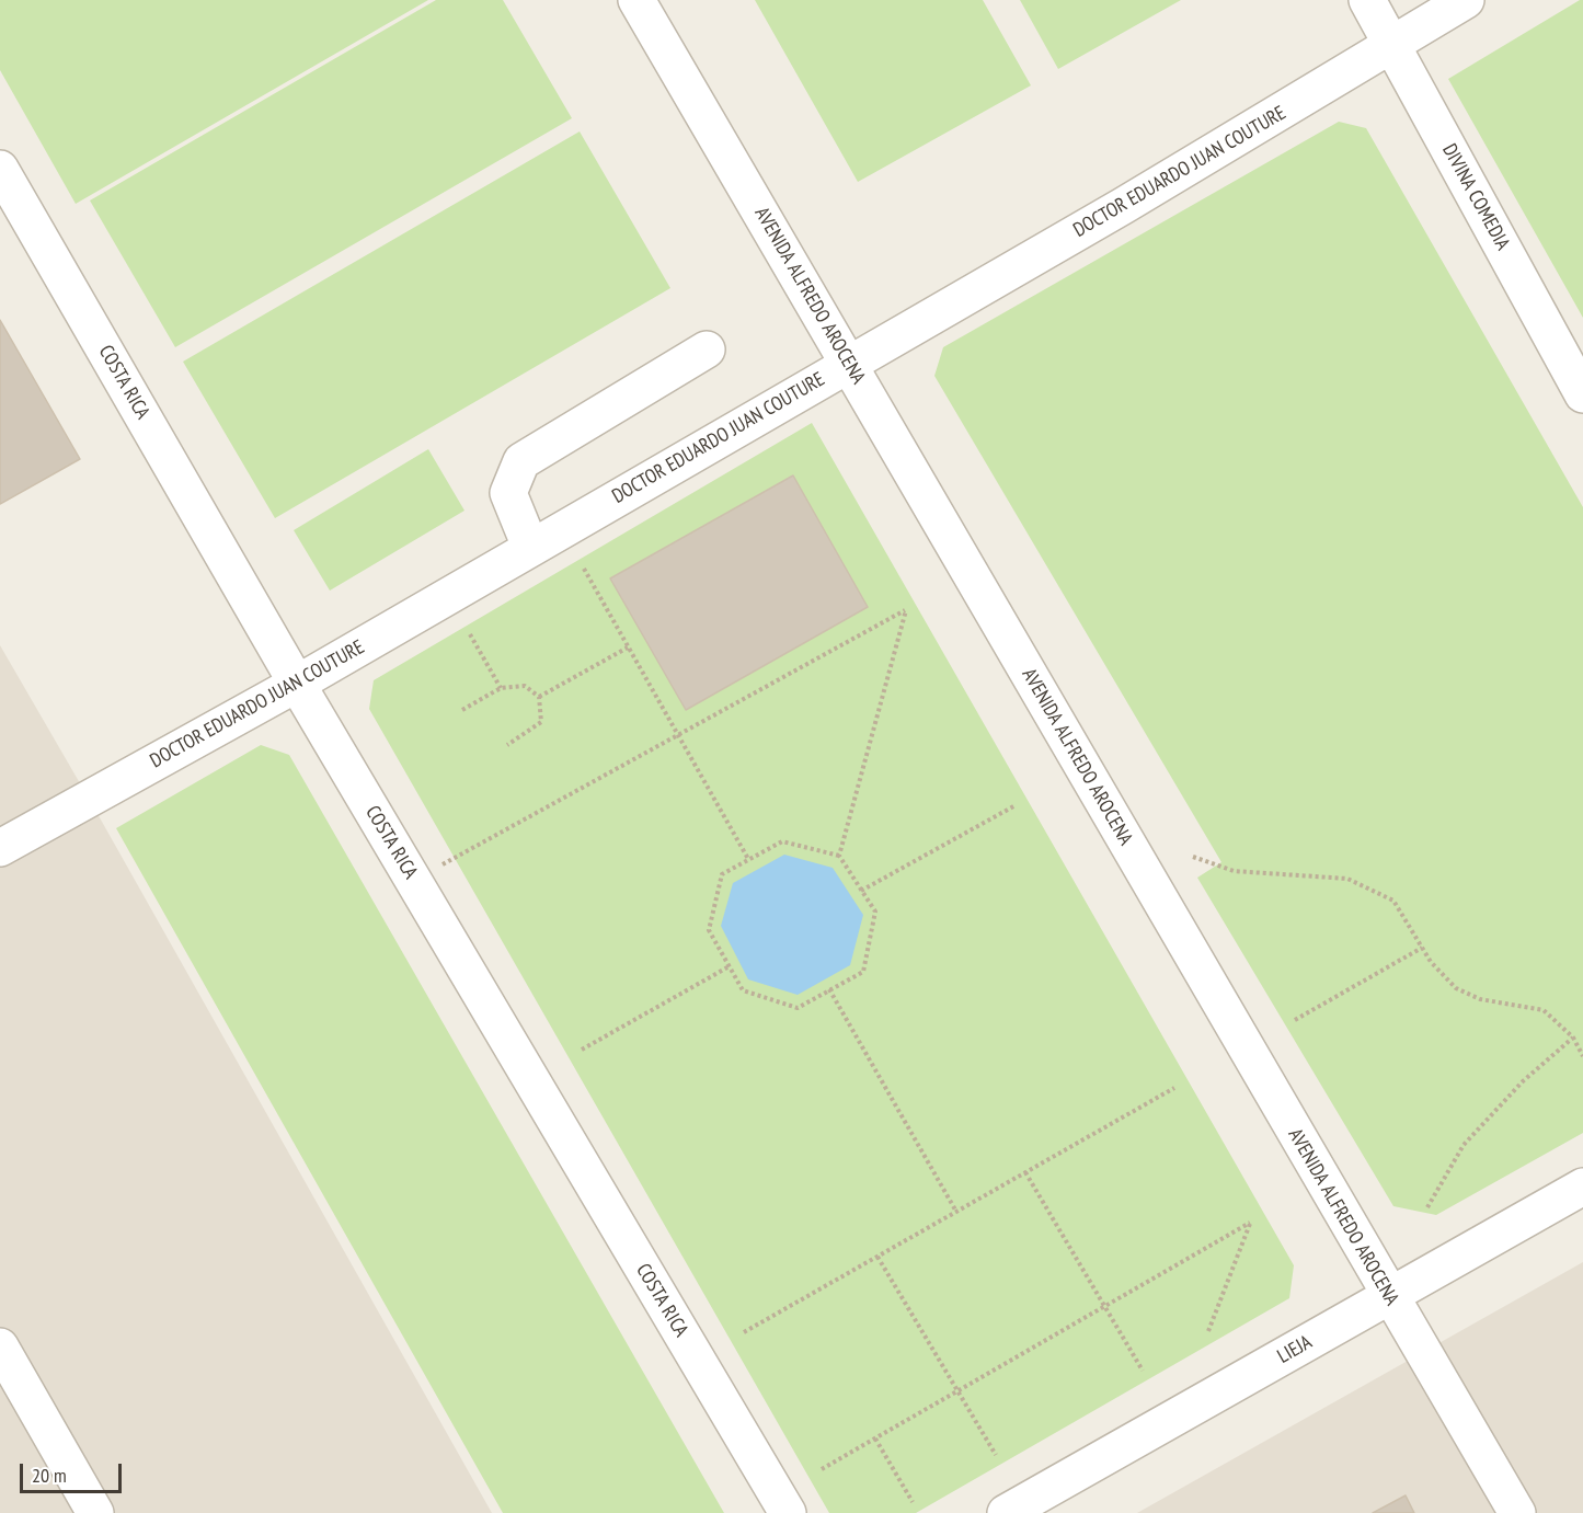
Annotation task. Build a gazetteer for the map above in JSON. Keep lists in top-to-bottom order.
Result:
{
  "streets": {
    "street": [
      "DOCTOR EDUARDO JUAN COUTURE",
      "DIVINA COMEDIA",
      "AVENIDA ALFREDO AROCENA",
      "COSTA RICA",
      "LIEJA"
    ]
  },
  "crossings": [
    ["DOCTOR EDUARDO JUAN COUTURE", "DIVINA COMEDIA"],
    ["DOCTOR EDUARDO JUAN COUTURE", "AVENIDA ALFREDO AROCENA"],
    ["DOCTOR EDUARDO JUAN COUTURE", "COSTA RICA"],
    ["AVENIDA ALFREDO AROCENA", "LIEJA"]
  ],
  "scale_bar": "20 m"
}
